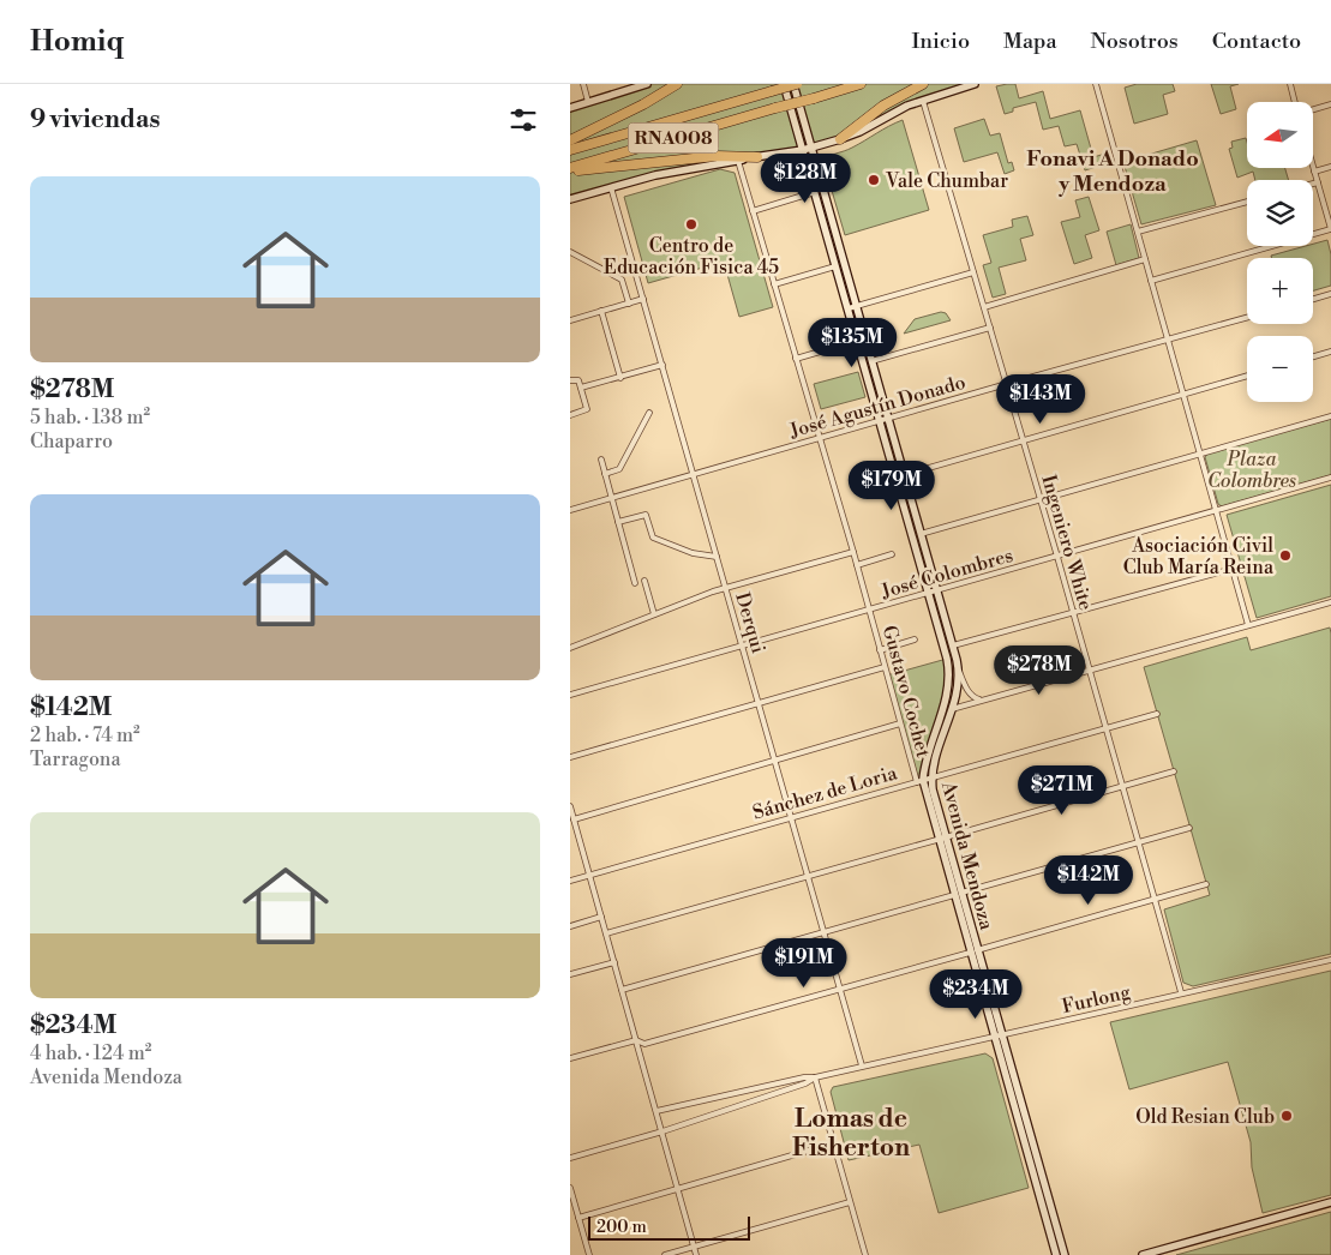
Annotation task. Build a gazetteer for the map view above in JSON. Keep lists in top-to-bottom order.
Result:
{
  "streets": {
    "highway": ["RNA008"],
    "main road": ["Avenida Mendoza"],
    "street": [
      "José Agustín Donado",
      "Ingeniero White",
      "José Colombres",
      "Derqui",
      "Gustavo Cochet",
      "Sánchez de Loria",
      "Furlong"
    ]
  },
  "crossings": [
    ["RNA008", "Avenida Mendoza"],
    ["José Agustín Donado", "Ingeniero White"],
    ["José Agustín Donado", "Derqui"],
    ["José Agustín Donado", "Gustavo Cochet"],
    ["José Agustín Donado", "Avenida Mendoza"],
    ["Ingeniero White", "José Colombres"],
    ["Ingeniero White", "Sánchez de Loria"],
    ["Ingeniero White", "Furlong"],
    ["José Colombres", "Derqui"],
    ["José Colombres", "Gustavo Cochet"],
    ["José Colombres", "Avenida Mendoza"],
    ["Derqui", "Sánchez de Loria"],
    ["Derqui", "Furlong"],
    ["Gustavo Cochet", "Sánchez de Loria"],
    ["Gustavo Cochet", "Avenida Mendoza"],
    ["Sánchez de Loria", "Avenida Mendoza"],
    ["Avenida Mendoza", "Furlong"]
  ],
  "districts": ["Fonavi A Donado y Mendoza", "Lomas de Fisherton"],
  "parks": ["Plaza Colombres"],
  "places": [
    "Vale Chumbar",
    "Centro de Educación Fisica 45",
    "Asociación Civil Club María Reina",
    "Old Resian Club"
  ],
  "scale_bar": "200 m",
  "north": "left",
  "page": {
    "header": "Homiq",
    "nav": [
      "Inicio",
      "Mapa",
      "Nosotros",
      "Contacto"
    ],
    "heading": "9 viviendas",
    "map_buttons": ["+", "−"],
    "price": [
      "$128M",
      "$135M",
      "$143M",
      "$179M",
      "$278M",
      "$271M",
      "$142M",
      "$191M",
      "$234M"
    ],
    "list": [
      {
        "name": "$278M",
        "note": "5 hab. · 138 m² · Chaparro"
      },
      {
        "name": "$142M",
        "note": "2 hab. · 74 m² · Tarragona"
      },
      {
        "name": "$234M",
        "note": "4 hab. · 124 m² · Avenida Mendoza"
      }
    ],
    "scale": "200 m"
  }
}
